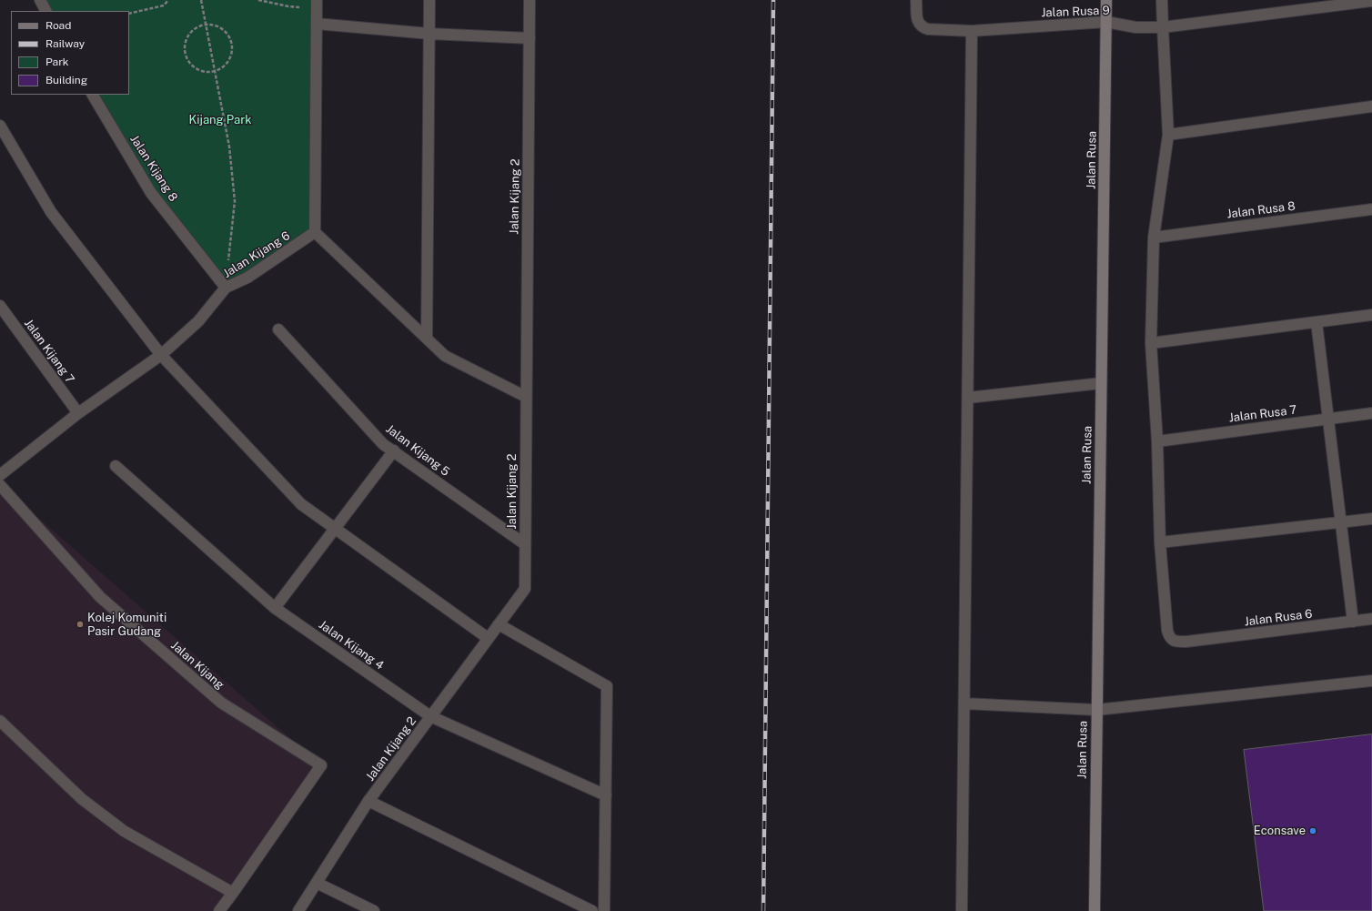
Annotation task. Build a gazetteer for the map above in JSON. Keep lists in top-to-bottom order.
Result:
{
  "streets": {
    "street": [
      "Jalan Rusa 9",
      "Jalan Rusa",
      "Jalan Kijang 8",
      "Jalan Kijang 2",
      "Jalan Rusa 8",
      "Jalan Kijang 6",
      "Jalan Kijang 7",
      "Jalan Rusa 7",
      "Jalan Kijang 5",
      "Jalan Rusa 6",
      "Jalan Kijang 4",
      "Jalan Kijang"
    ]
  },
  "crossings": [
    ["Jalan Rusa 9", "Jalan Rusa"],
    ["Jalan Kijang 8", "Jalan Kijang 6"],
    ["Jalan Kijang 2", "Jalan Kijang 5"],
    ["Jalan Kijang 2", "Jalan Kijang 4"],
    ["Jalan Kijang 6", "Jalan Kijang 7"]
  ],
  "parks": ["Kijang Park"],
  "places": ["Kolej Komuniti Pasir Gudang", "Econsave"],
  "legend": [
    "Road",
    "Railway",
    "Park",
    "Building"
  ]
}
